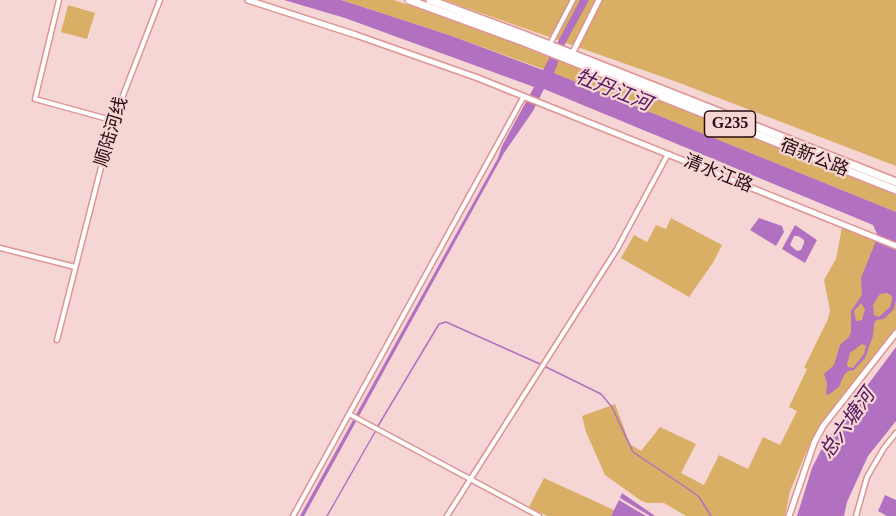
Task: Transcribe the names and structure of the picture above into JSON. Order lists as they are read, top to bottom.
{
  "streets": {
    "highway": ["G235", "宿新公路"],
    "street": ["顺陆河线", "清水江路"]
  },
  "water": ["牡丹江河", "总六塘河"]
}
